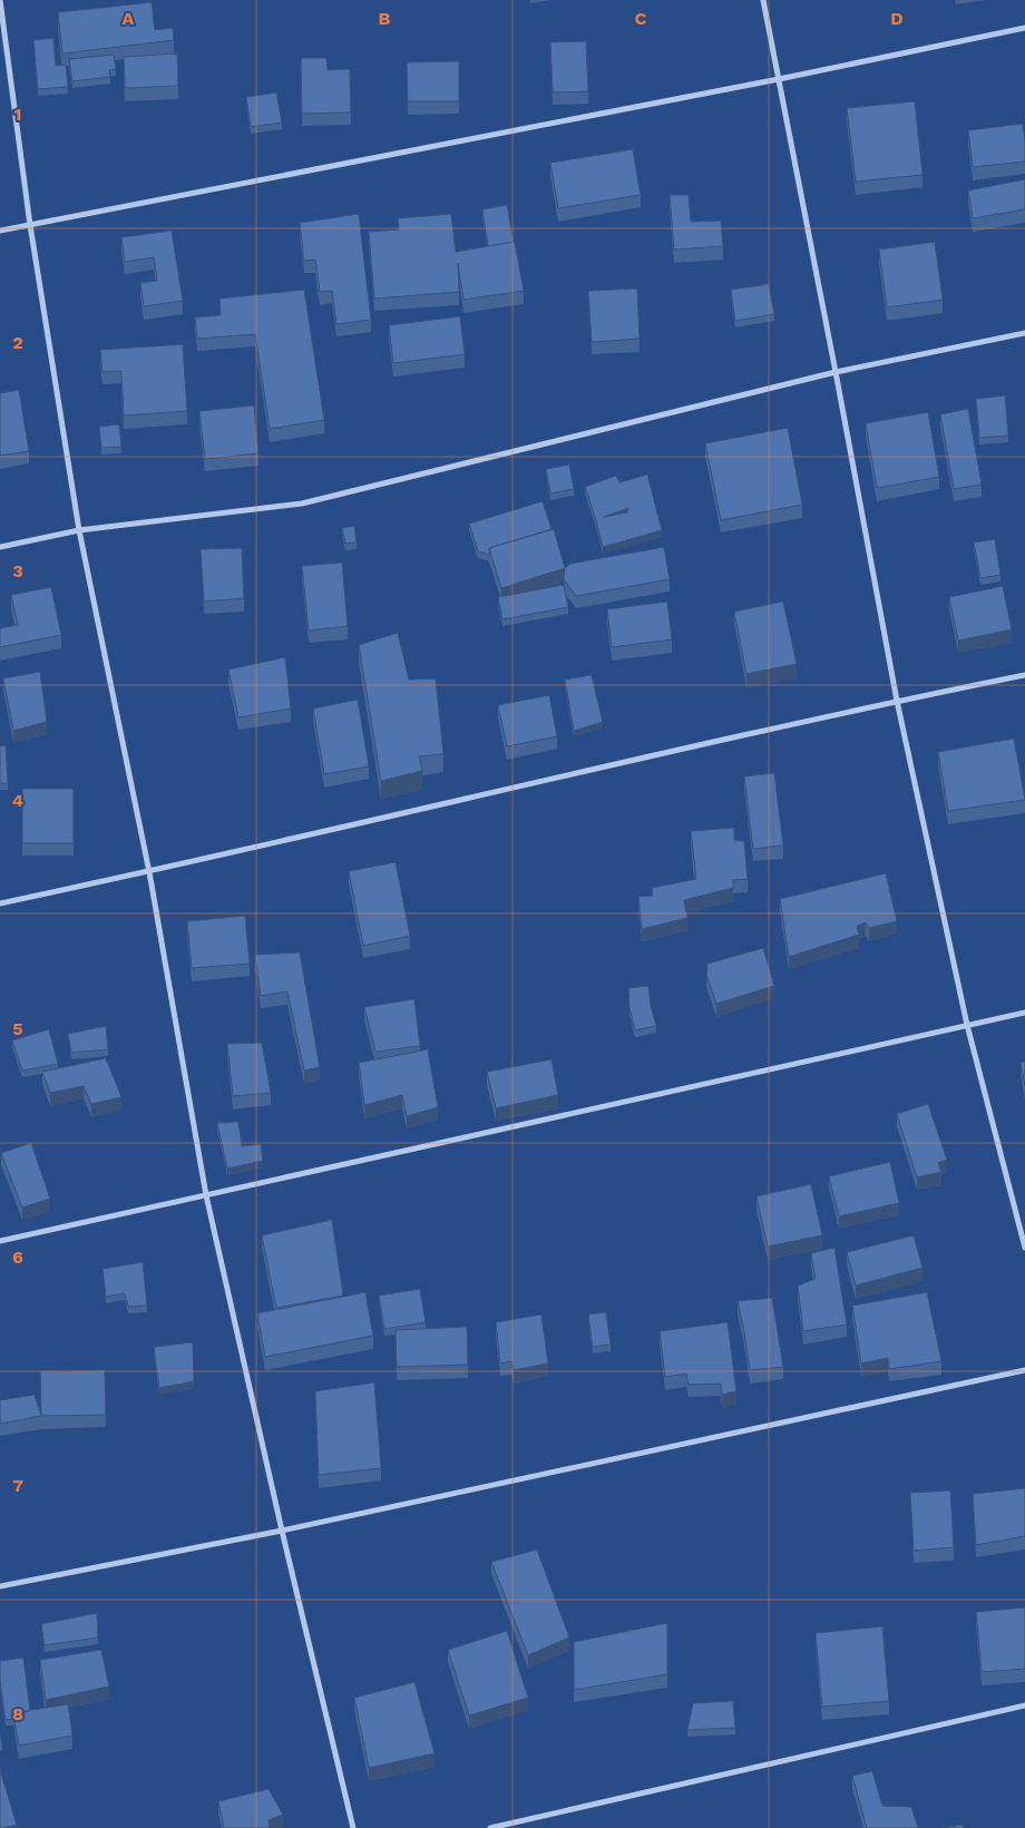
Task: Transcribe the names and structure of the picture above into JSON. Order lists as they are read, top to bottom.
{
  "grid": {
    "columns": [
      "A",
      "B",
      "C",
      "D"
    ],
    "rows": [
      "1",
      "2",
      "3",
      "4",
      "5",
      "6",
      "7",
      "8"
    ]
  }
}
